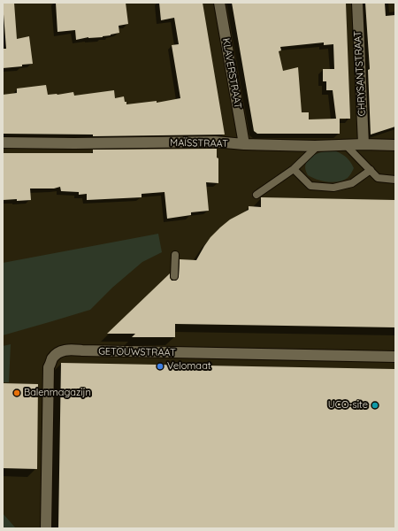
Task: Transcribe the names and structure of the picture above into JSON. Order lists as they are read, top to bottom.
{
  "streets": {
    "street": [
      "KLAVERSTRAAT",
      "CHRYSANTSTRAAT",
      "MAÏSSTRAAT",
      "GETOUWSTRAAT"
    ]
  },
  "crossings": [
    ["KLAVERSTRAAT", "MAÏSSTRAAT"],
    ["CHRYSANTSTRAAT", "MAÏSSTRAAT"]
  ],
  "places": ["Velomaat", "Balenmagazijn", "UCO-site"]
}
